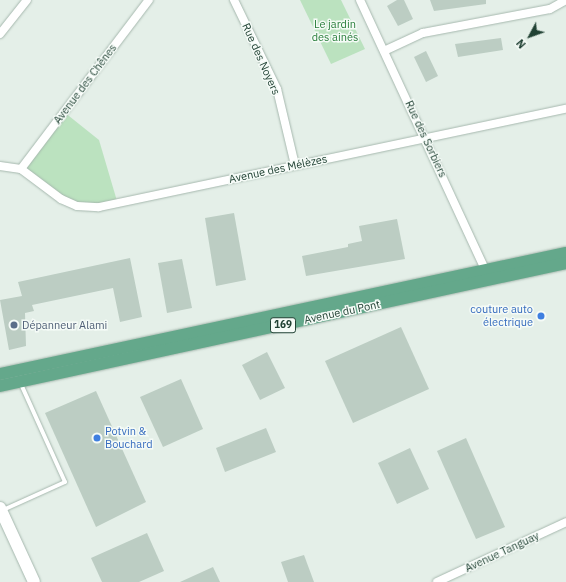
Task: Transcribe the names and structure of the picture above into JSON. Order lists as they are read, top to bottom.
{
  "streets": {
    "main road": ["Avenue du Pont", "169"],
    "street": [
      "Rue des Noyers",
      "Avenue des Chênes",
      "Rue des Sorbiers",
      "Avenue des Mélèzes",
      "Avenue Tanguay"
    ]
  },
  "crossings": [
    ["Rue des Noyers", "Avenue des Mélèzes"],
    ["Avenue des Chênes", "Avenue des Mélèzes"],
    ["Rue des Sorbiers", "Avenue des Mélèzes"],
    ["Rue des Sorbiers", "Avenue du Pont"]
  ],
  "parks": ["Le jardin des ainés"],
  "places": ["couture auto électrique", "Dépanneur Alami", "Potvin & Bouchard"],
  "north": "bottom left"
}
